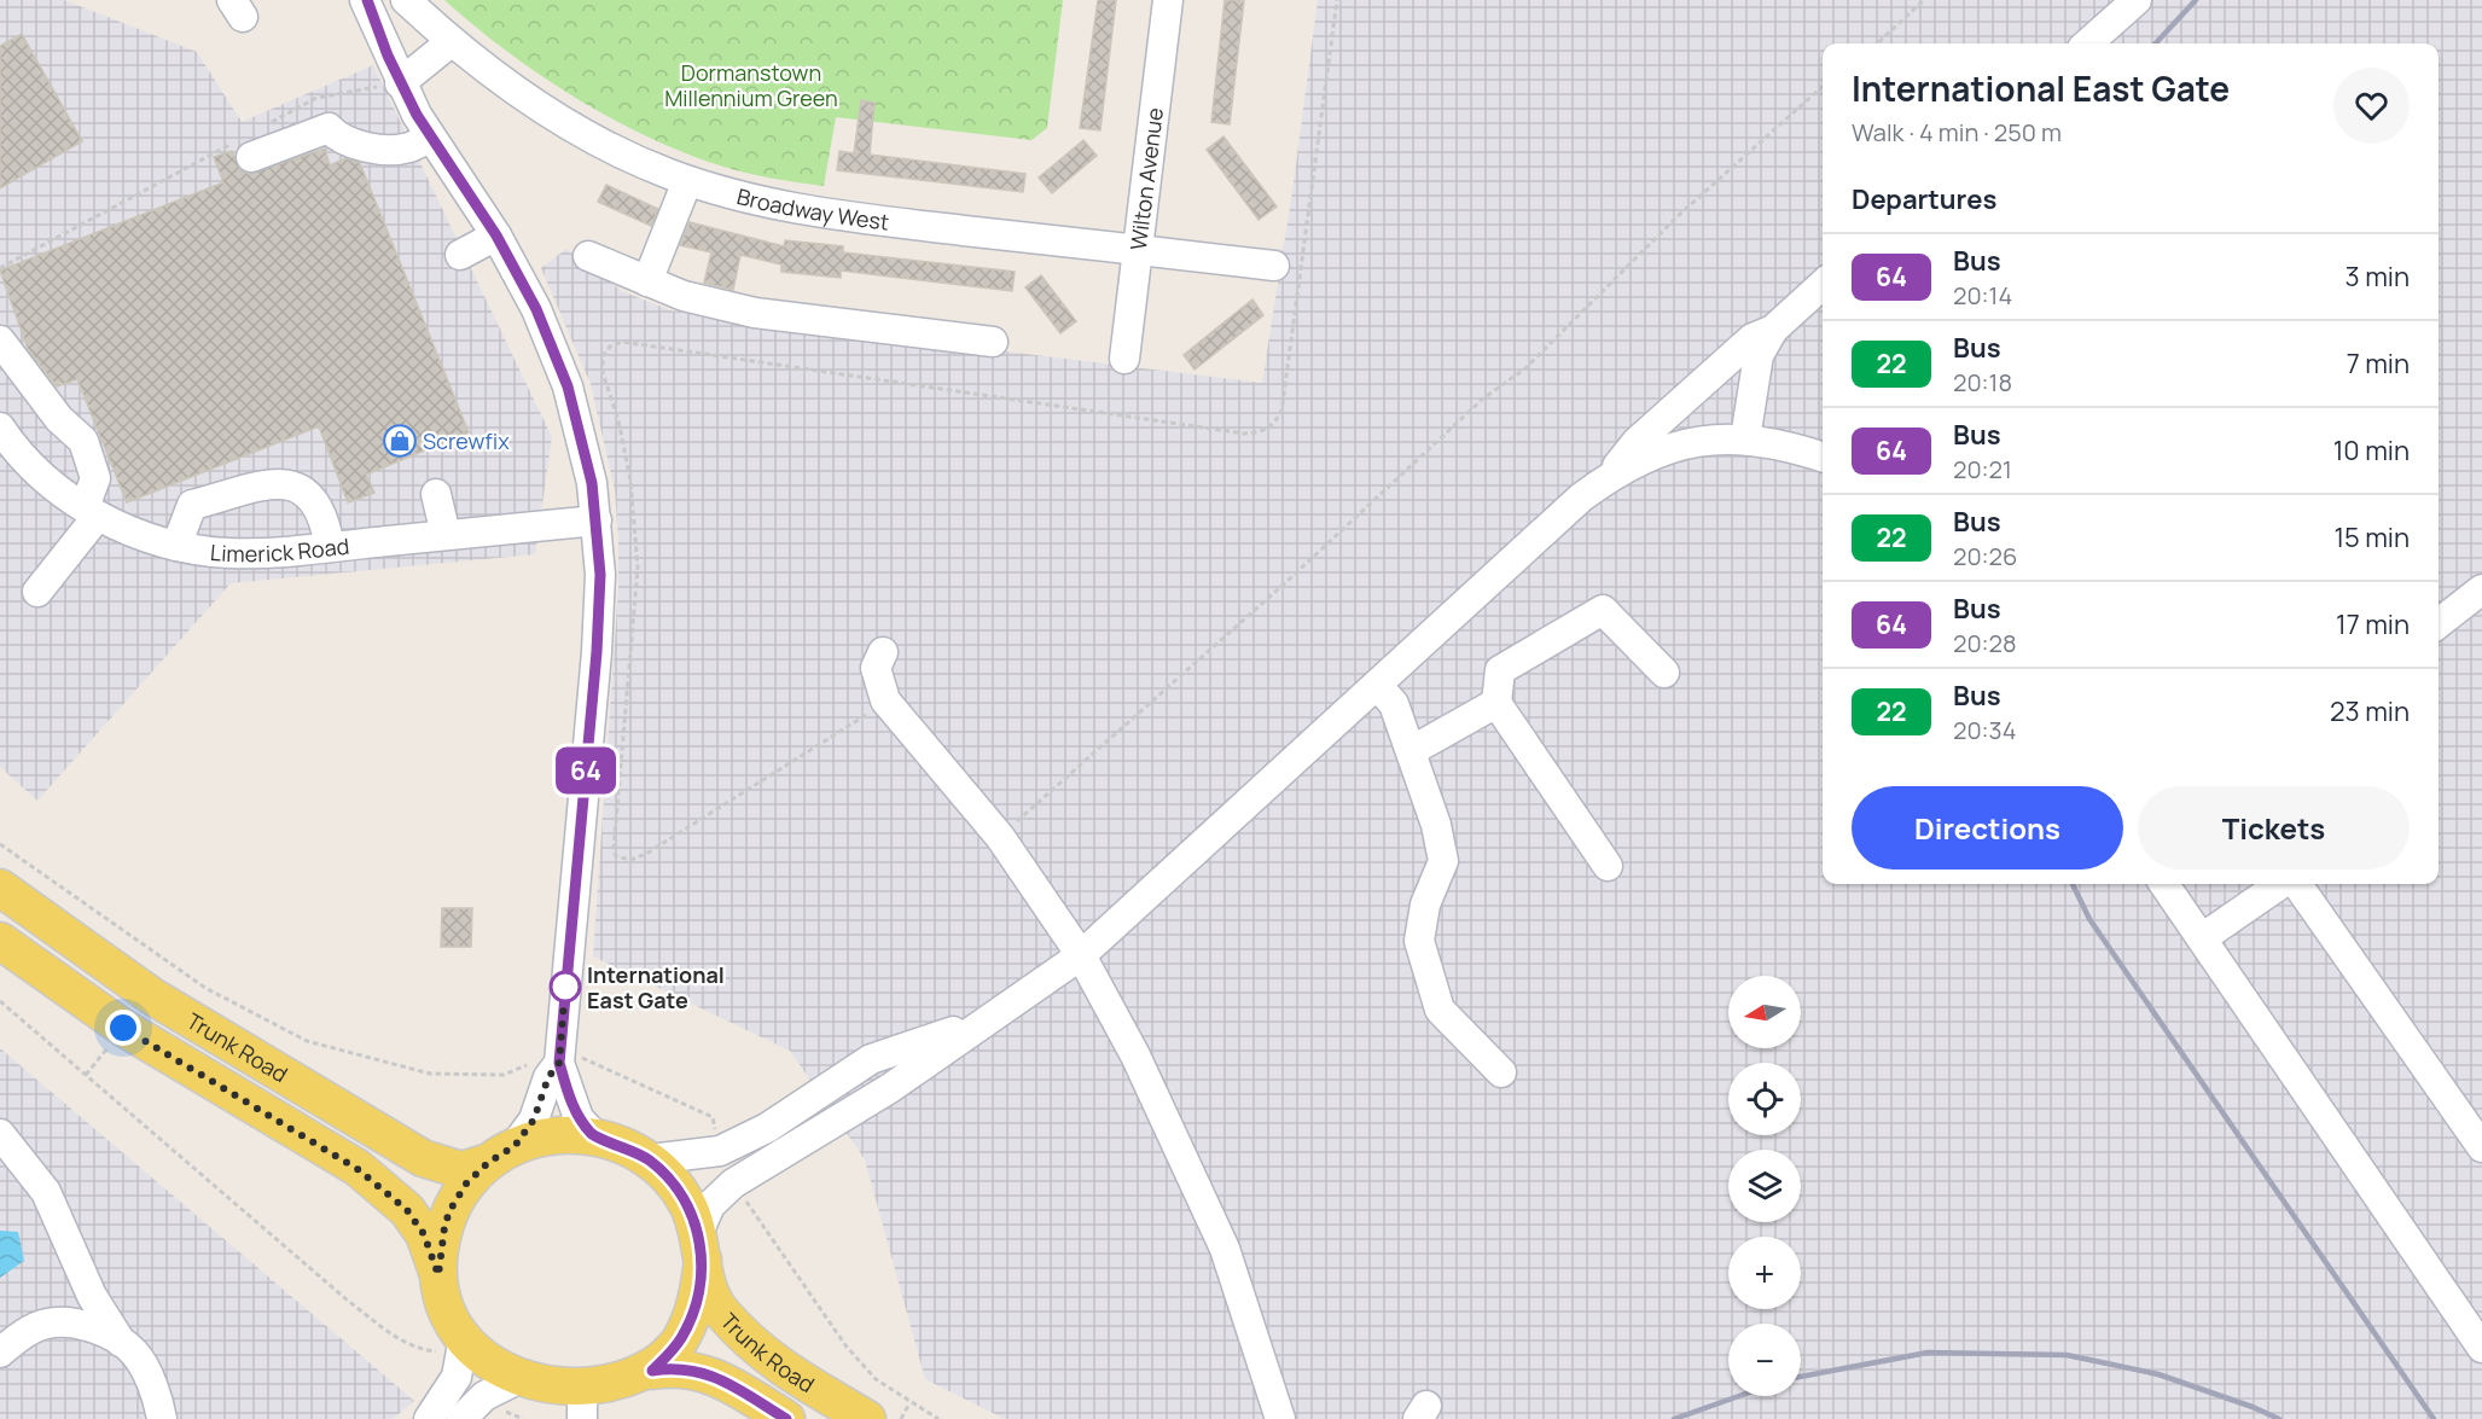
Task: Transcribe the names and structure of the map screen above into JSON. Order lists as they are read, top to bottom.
{
  "streets": {
    "main road": ["Trunk Road"],
    "street": ["Wilton Avenue", "Broadway West", "Limerick Road"]
  },
  "crossings": [
    ["Wilton Avenue", "Broadway West"]
  ],
  "parks": ["Dormanstown Millennium Green"],
  "places": {
    "shop": ["Screwfix"],
    "other": ["International East Gate"]
  },
  "lines": ["bus line 64"],
  "north": "left",
  "page": {
    "on_map": "64",
    "heading": [
      ["International East Gate", "Walk · 4 min · 250 m"],
      "Departures"
    ],
    "list": [
      {
        "mark": "64",
        "name": "Bus",
        "note": "20:14",
        "value": "3 min"
      },
      {
        "mark": "22",
        "name": "Bus",
        "note": "20:18",
        "value": "7 min"
      },
      {
        "mark": "64",
        "name": "Bus",
        "note": "20:21",
        "value": "10 min"
      },
      {
        "mark": "22",
        "name": "Bus",
        "note": "20:26",
        "value": "15 min"
      },
      {
        "mark": "64",
        "name": "Bus",
        "note": "20:28",
        "value": "17 min"
      },
      {
        "mark": "22",
        "name": "Bus",
        "note": "20:34",
        "value": "23 min"
      }
    ],
    "buttons": ["Directions", "Tickets"],
    "map_buttons": ["+", "−"]
  }
}
